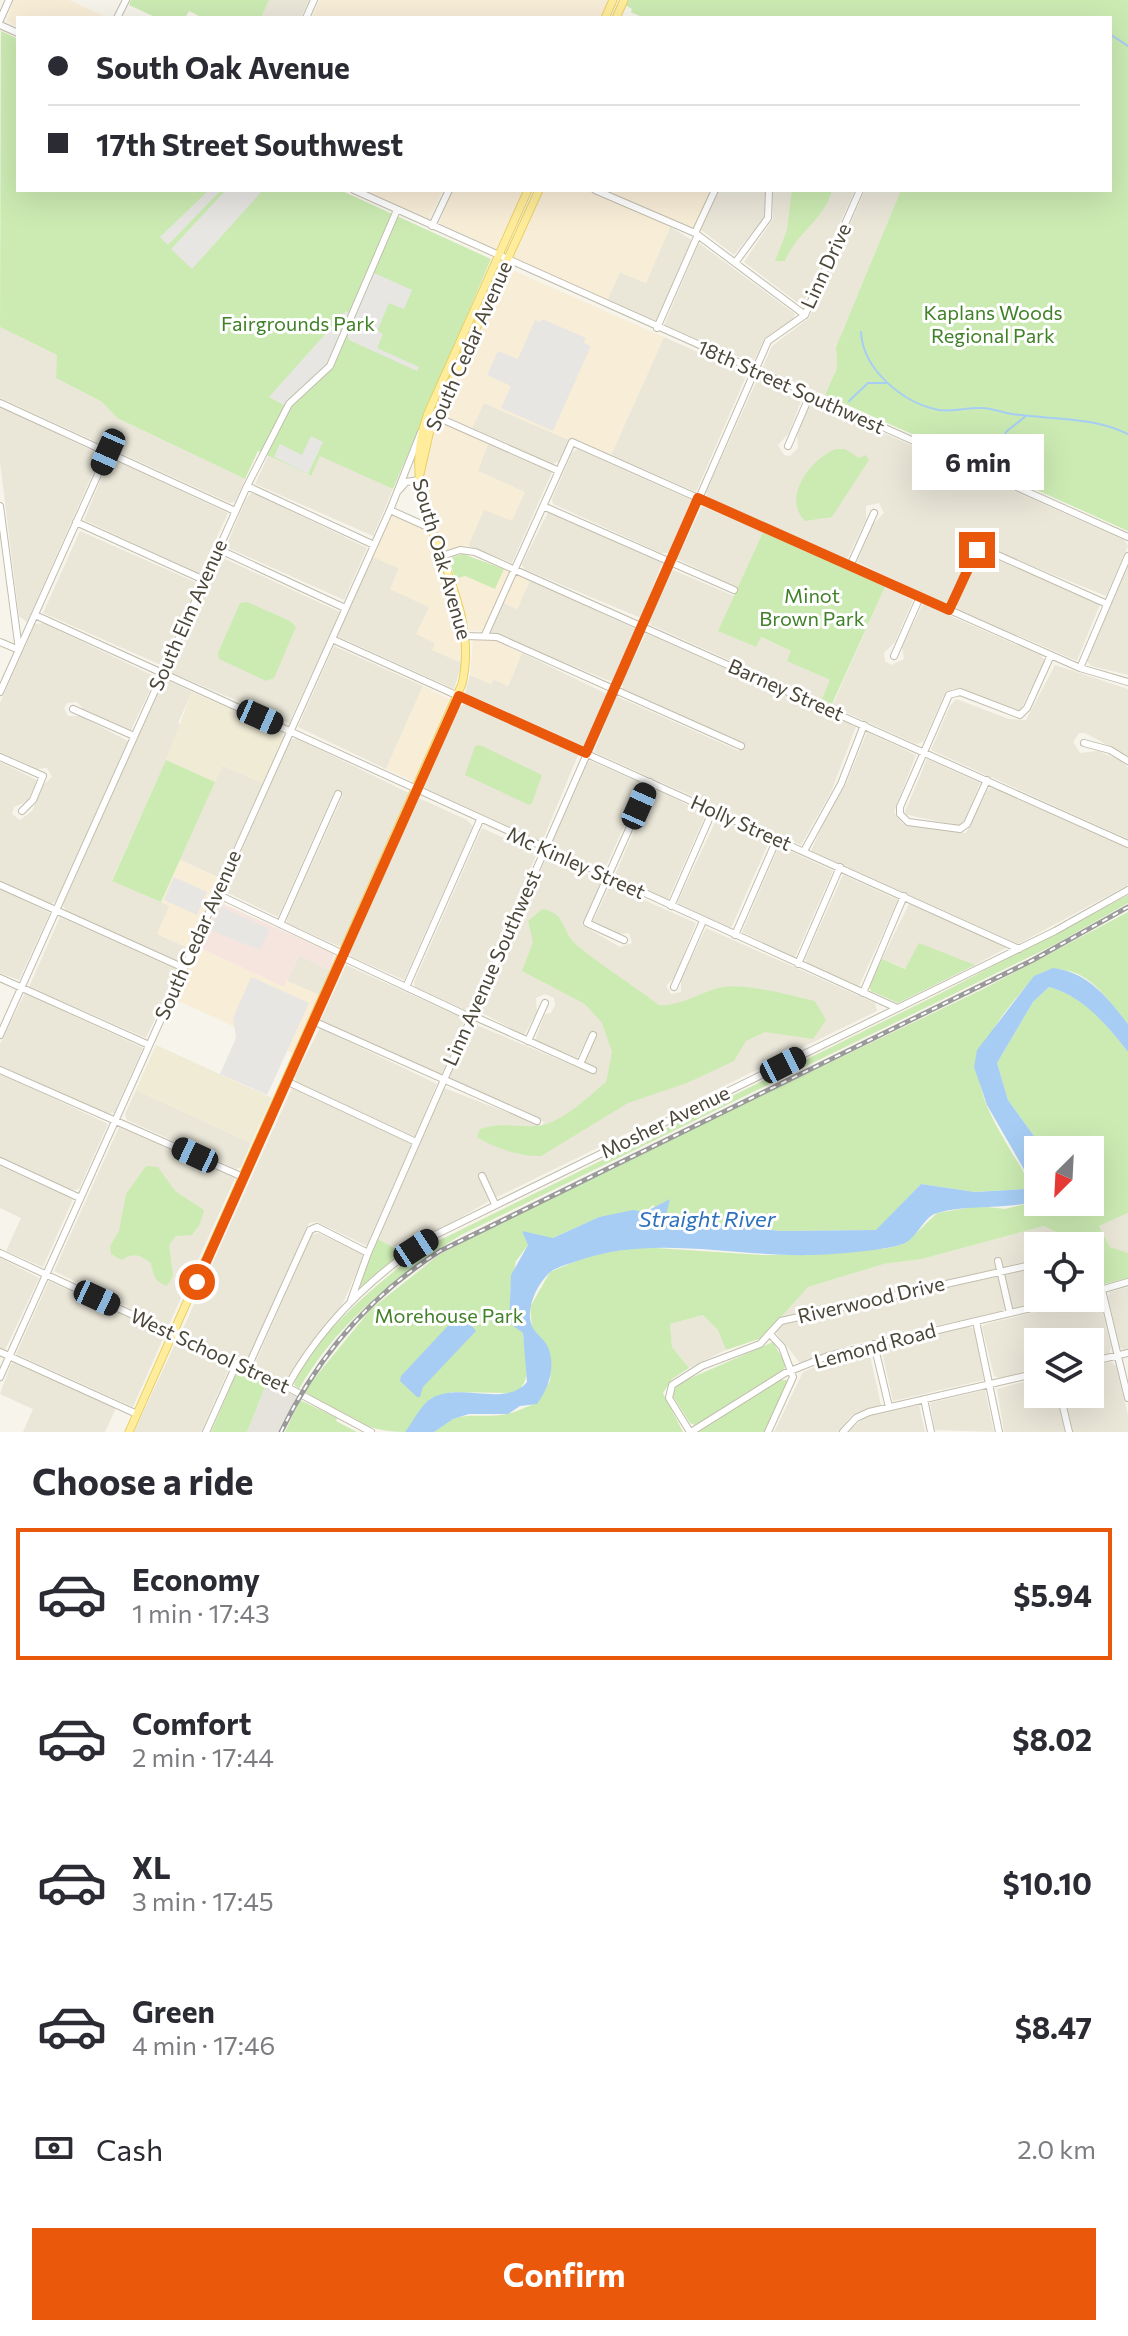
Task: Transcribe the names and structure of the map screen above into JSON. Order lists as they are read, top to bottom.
{
  "streets": {
    "main road": ["South Cedar Avenue", "South Oak Avenue"],
    "street": [
      "Linn Drive",
      "18th Street Southwest",
      "South Elm Avenue",
      "Barney Street",
      "Holly Street",
      "Mc Kinley Street",
      "Linn Avenue Southwest",
      "Mosher Avenue",
      "Riverwood Drive",
      "Lemond Road",
      "West School Street"
    ]
  },
  "crossings": [
    ["Linn Drive", "18th Street Southwest"],
    ["Linn Drive", "Linn Avenue Southwest"],
    ["South Cedar Avenue", "18th Street Southwest"],
    ["South Cedar Avenue", "South Oak Avenue"],
    ["South Cedar Avenue", "Holly Street"],
    ["South Cedar Avenue", "Mc Kinley Street"],
    ["South Cedar Avenue", "West School Street"],
    ["18th Street Southwest", "South Elm Avenue"],
    ["18th Street Southwest", "Linn Avenue Southwest"],
    ["South Oak Avenue", "Barney Street"],
    ["South Oak Avenue", "Holly Street"],
    ["South Oak Avenue", "Mc Kinley Street"],
    ["South Oak Avenue", "West School Street"],
    ["South Elm Avenue", "Mc Kinley Street"],
    ["Barney Street", "Linn Avenue Southwest"],
    ["Holly Street", "Linn Avenue Southwest"],
    ["Holly Street", "Mosher Avenue"],
    ["Mc Kinley Street", "Linn Avenue Southwest"],
    ["Mc Kinley Street", "Mosher Avenue"],
    ["Linn Avenue Southwest", "Mosher Avenue"],
    ["Mosher Avenue", "West School Street"],
    ["Riverwood Drive", "Lemond Road"]
  ],
  "water": ["Straight River"],
  "parks": [
    "Kaplans Woods Regional Park",
    "Fairgrounds Park",
    "Minot Brown Park",
    "Morehouse Park"
  ],
  "north": "bottom left",
  "page": {
    "banner": ["South Oak Avenue", "17th Street Southwest"],
    "bubble": "6 min",
    "heading": "Choose a ride",
    "list": [
      {
        "name": "Economy",
        "note": "1 min · 17:43",
        "value": "$5.94"
      },
      {
        "name": "Comfort",
        "note": "2 min · 17:44",
        "value": "$8.02"
      },
      {
        "name": "XL",
        "note": "3 min · 17:45",
        "value": "$10.10"
      },
      {
        "name": "Green",
        "note": "4 min · 17:46",
        "value": "$8.47"
      }
    ],
    "pay": ["Cash", "2.0 km"],
    "buttons": "Confirm"
  }
}
